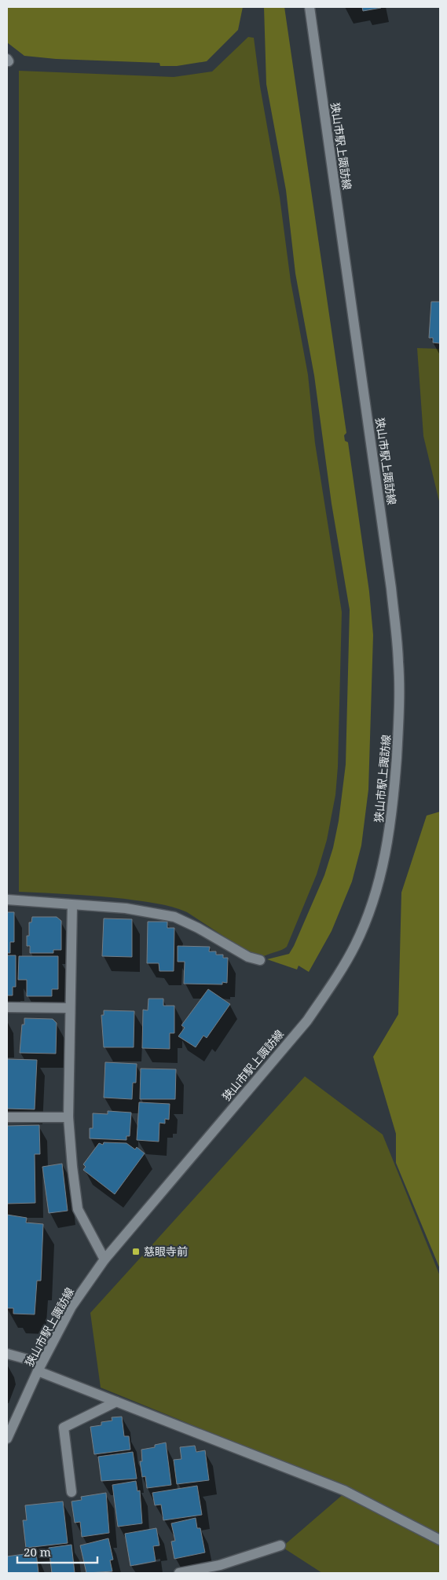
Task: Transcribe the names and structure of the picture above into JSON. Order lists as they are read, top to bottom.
{
  "streets": {
    "street": ["狭山市駅上諏訪線"]
  },
  "places": {
    "transit": ["慈眼寺前"]
  },
  "scale_bar": "20 m"
}
